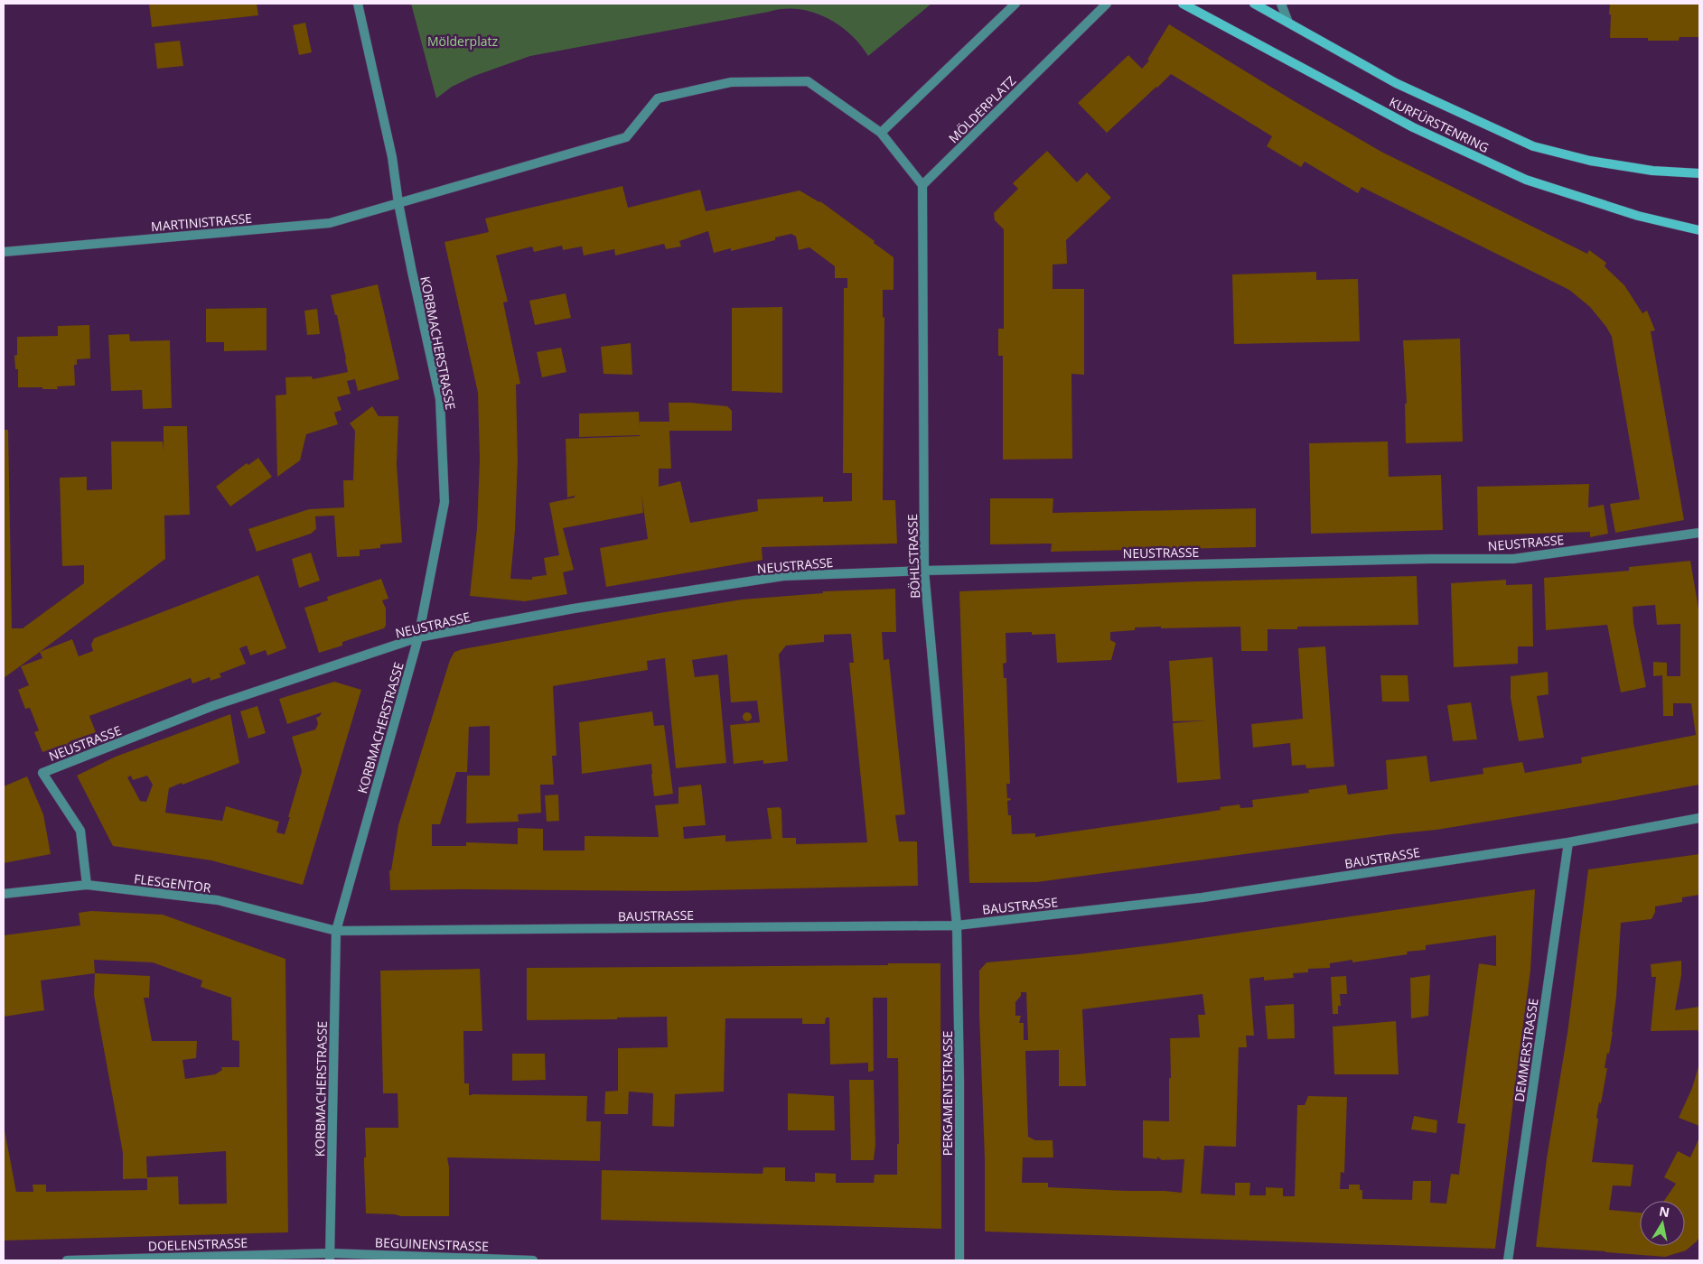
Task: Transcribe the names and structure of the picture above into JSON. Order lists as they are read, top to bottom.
{
  "streets": {
    "main road": ["KURFÜRSTENRING"],
    "street": [
      "MÖLDERPLATZ",
      "MARTINISTRASSE",
      "KORBMACHERSTRASSE",
      "NEUSTRASSE",
      "BÖHLSTRASSE",
      "BAUSTRASSE",
      "FLESGENTOR",
      "DEMMERSTRASSE",
      "PERGAMENTSTRASSE",
      "DOELENSTRASSE",
      "BEGUINENSTRASSE"
    ]
  },
  "crossings": [
    ["MÖLDERPLATZ", "BÖHLSTRASSE"],
    ["MARTINISTRASSE", "KORBMACHERSTRASSE"],
    ["KORBMACHERSTRASSE", "NEUSTRASSE"],
    ["KORBMACHERSTRASSE", "BAUSTRASSE"],
    ["KORBMACHERSTRASSE", "FLESGENTOR"],
    ["KORBMACHERSTRASSE", "DOELENSTRASSE"],
    ["KORBMACHERSTRASSE", "BEGUINENSTRASSE"],
    ["NEUSTRASSE", "BÖHLSTRASSE"],
    ["NEUSTRASSE", "FLESGENTOR"],
    ["BÖHLSTRASSE", "BAUSTRASSE"],
    ["BÖHLSTRASSE", "PERGAMENTSTRASSE"],
    ["BAUSTRASSE", "FLESGENTOR"],
    ["BAUSTRASSE", "DEMMERSTRASSE"],
    ["BAUSTRASSE", "PERGAMENTSTRASSE"],
    ["DOELENSTRASSE", "BEGUINENSTRASSE"]
  ],
  "parks": ["Mölderplatz"],
  "north": "top"
}
